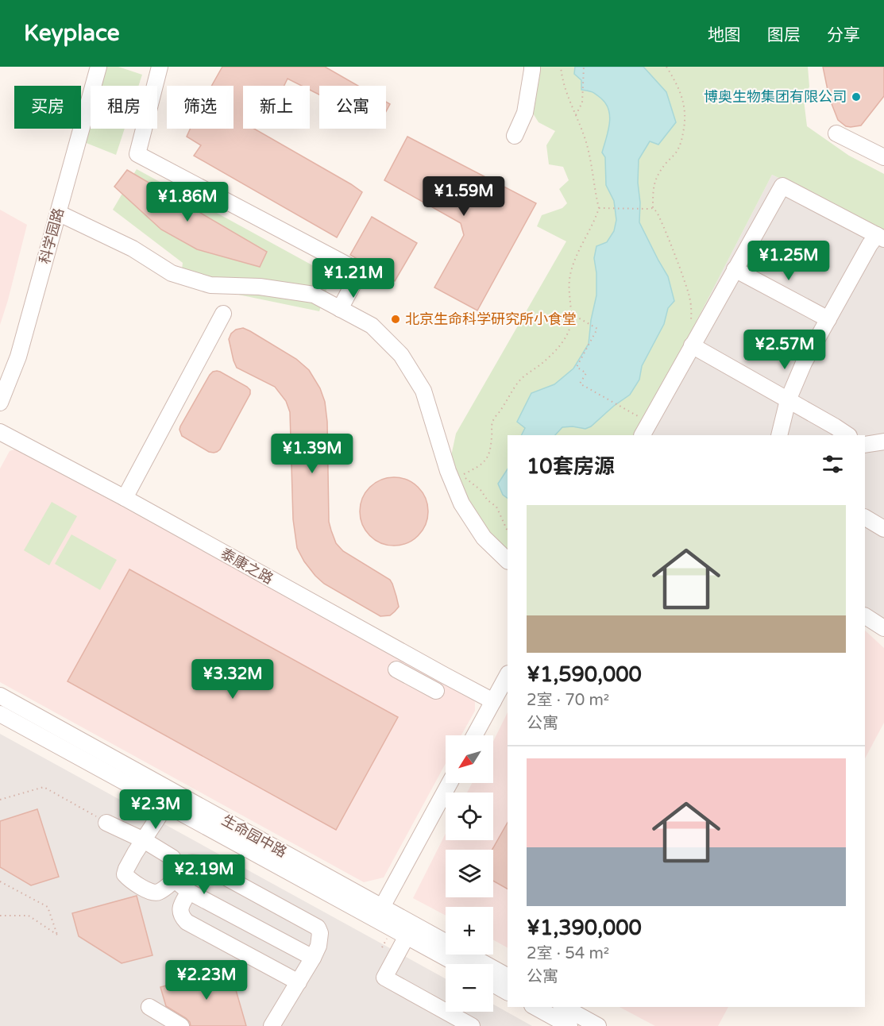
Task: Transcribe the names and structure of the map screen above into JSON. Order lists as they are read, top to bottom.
{
  "streets": {
    "street": ["科学园路", "泰康之路", "生命园中路"]
  },
  "places": ["博奥生物集团有限公司", "北京生命科学研究所小食堂"],
  "north": "bottom left",
  "page": {
    "header": "Keyplace",
    "nav": ["地图", "图层", "分享"],
    "chip": [
      "买房",
      "租房",
      "筛选",
      "新上",
      "公寓"
    ],
    "price": [
      "¥1.59M",
      "¥1.86M",
      "¥1.25M",
      "¥1.21M",
      "¥2.57M",
      "¥1.39M",
      "¥3.32M",
      "¥2.3M",
      "¥2.19M",
      "¥2.23M"
    ],
    "heading": "10套房源",
    "list": [
      {
        "name": "¥1,590,000",
        "note": "2室 · 70 m² · 公寓"
      },
      {
        "name": "¥1,390,000",
        "note": "2室 · 54 m² · 公寓"
      }
    ],
    "map_buttons": ["+", "−"]
  }
}
